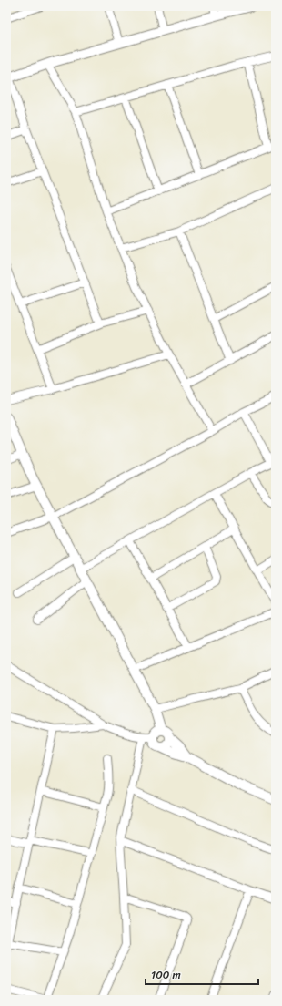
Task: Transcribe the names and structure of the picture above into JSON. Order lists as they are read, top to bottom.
{
  "scale_bar": "100 m"
}
